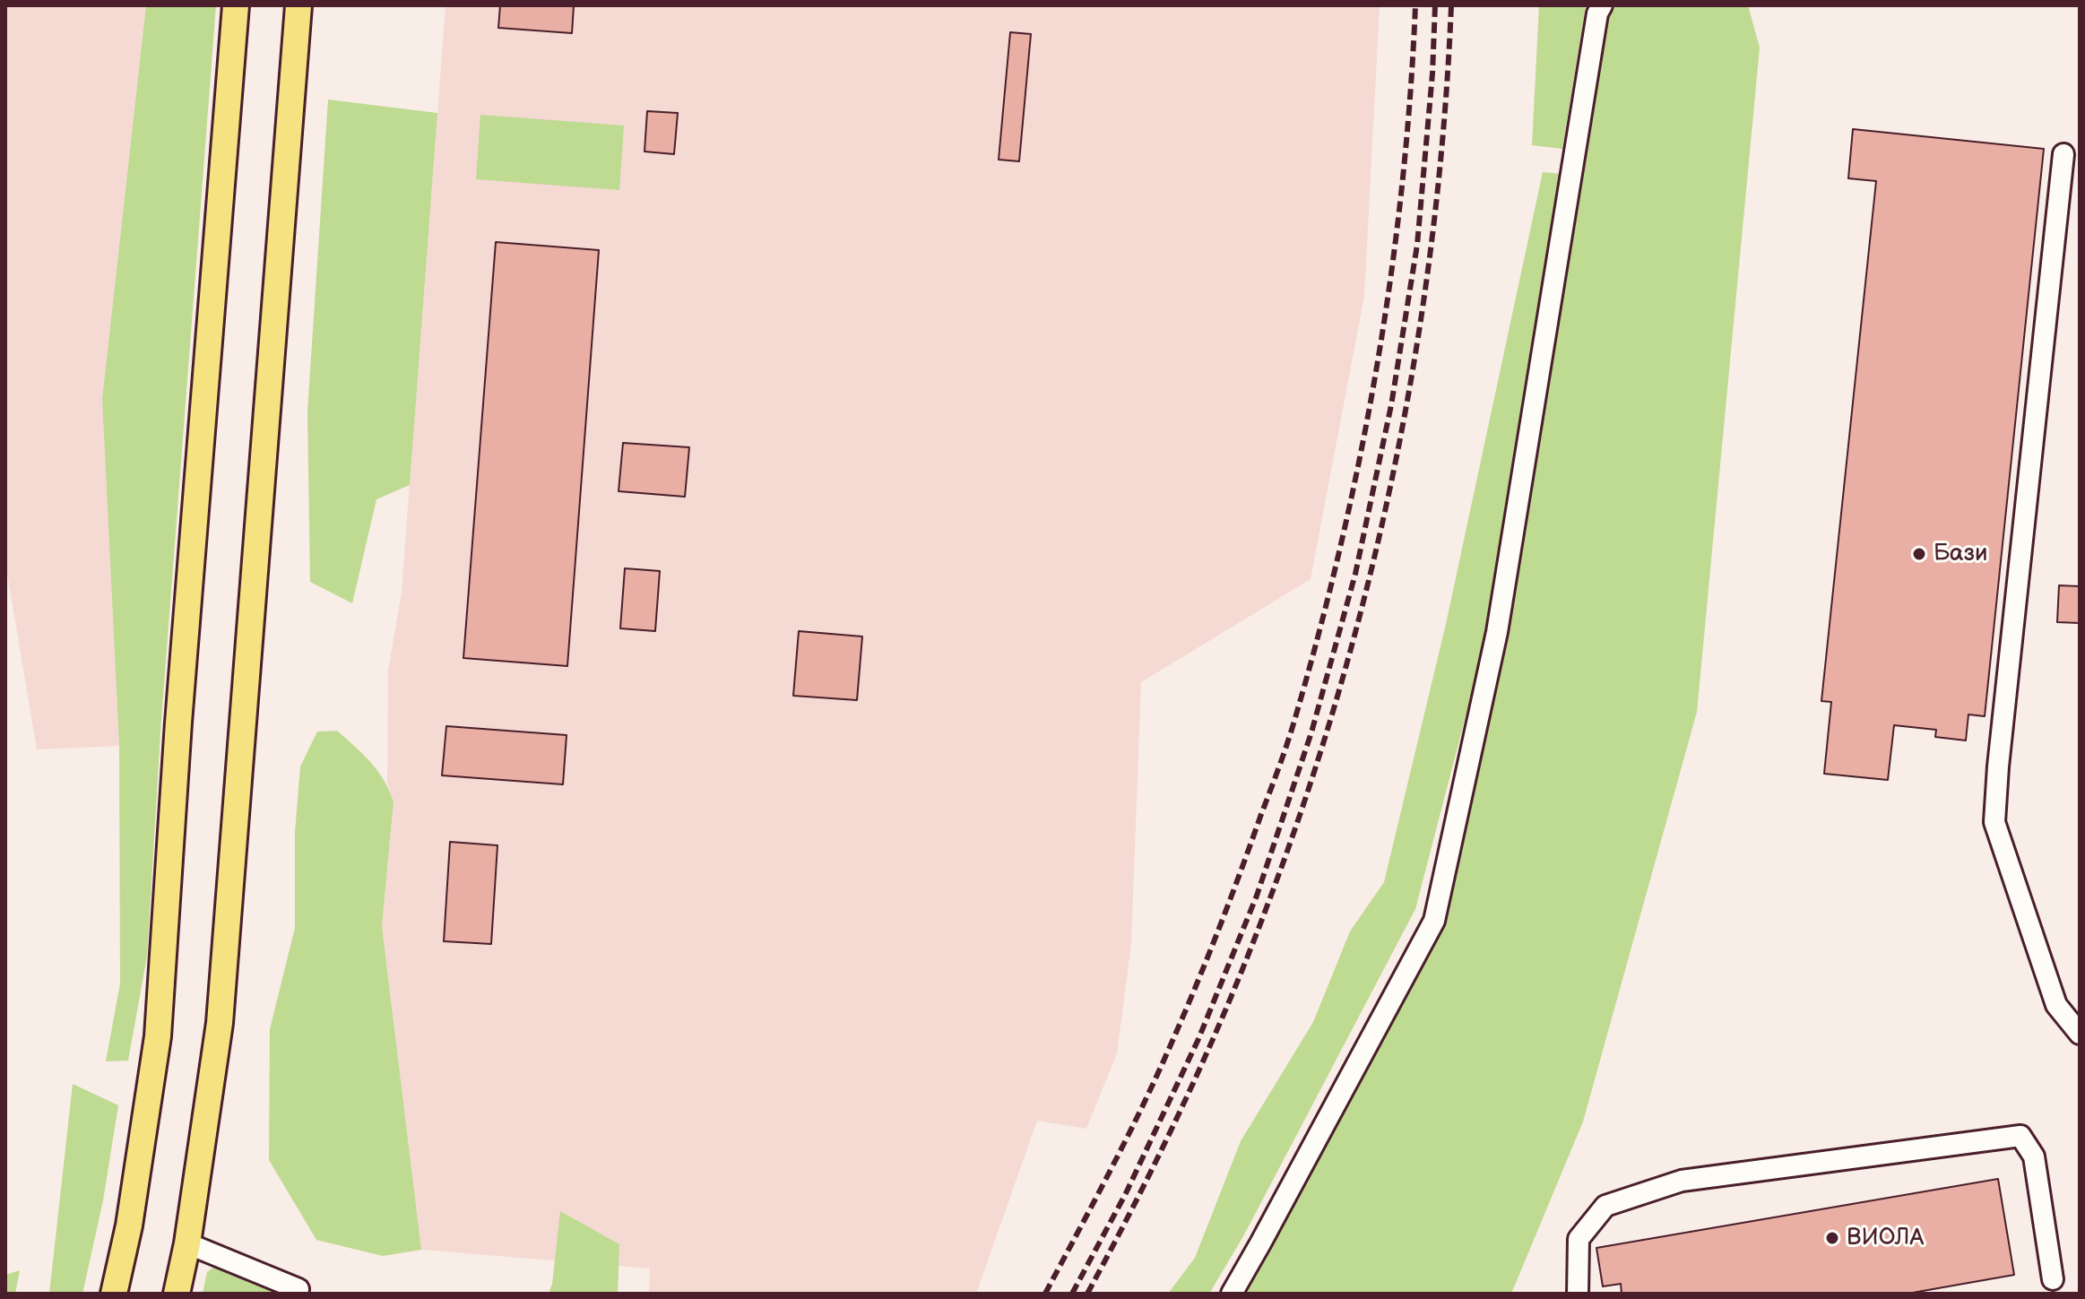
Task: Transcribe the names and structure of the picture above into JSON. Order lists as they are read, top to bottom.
{
  "places": ["Бази", "ВИОЛА"]
}
